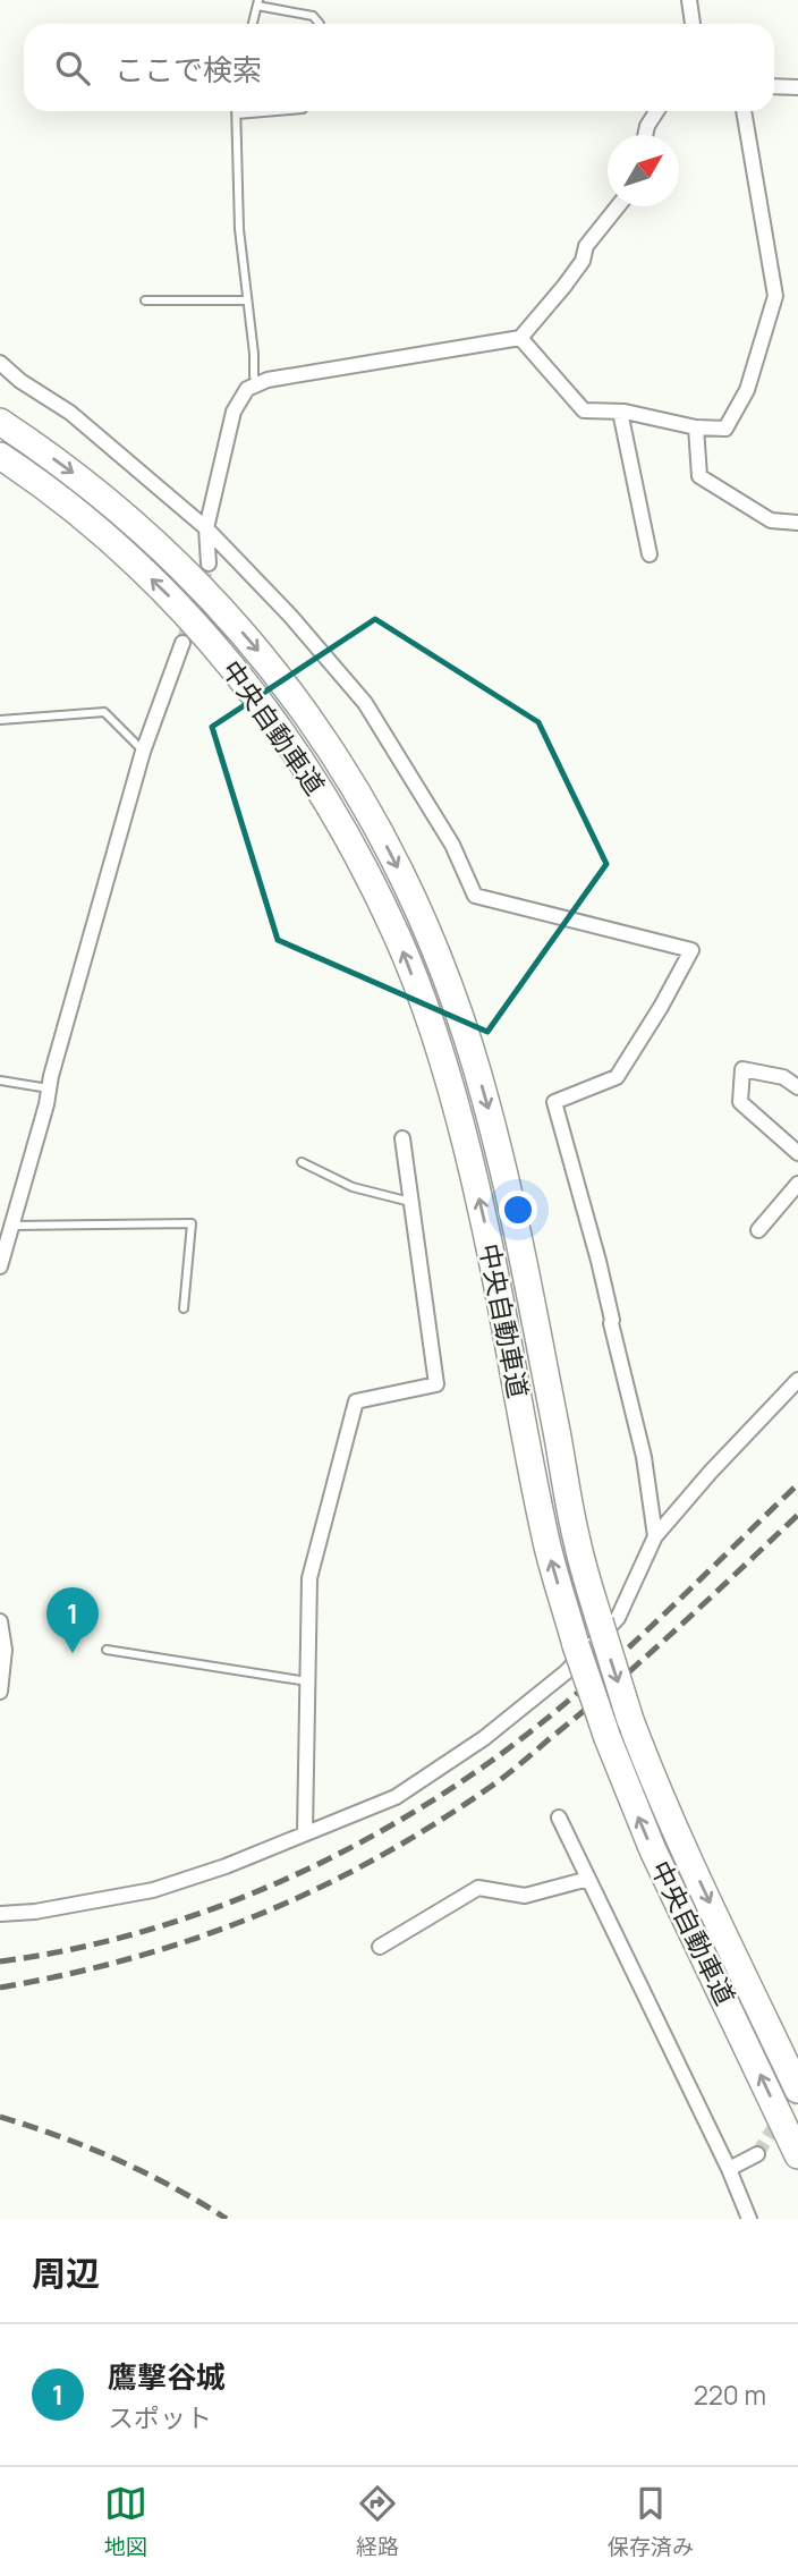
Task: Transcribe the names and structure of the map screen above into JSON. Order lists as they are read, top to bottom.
{
  "streets": {
    "highway": ["中央自動車道"]
  },
  "north": "top right",
  "page": {
    "search": "ここで検索",
    "pins": "1",
    "heading": "周辺",
    "list": [
      {
        "mark": "1",
        "name": "鷹撃谷城",
        "note": "スポット",
        "value": "220 m"
      }
    ],
    "nav": ["地図", "経路", "保存済み"]
  }
}
